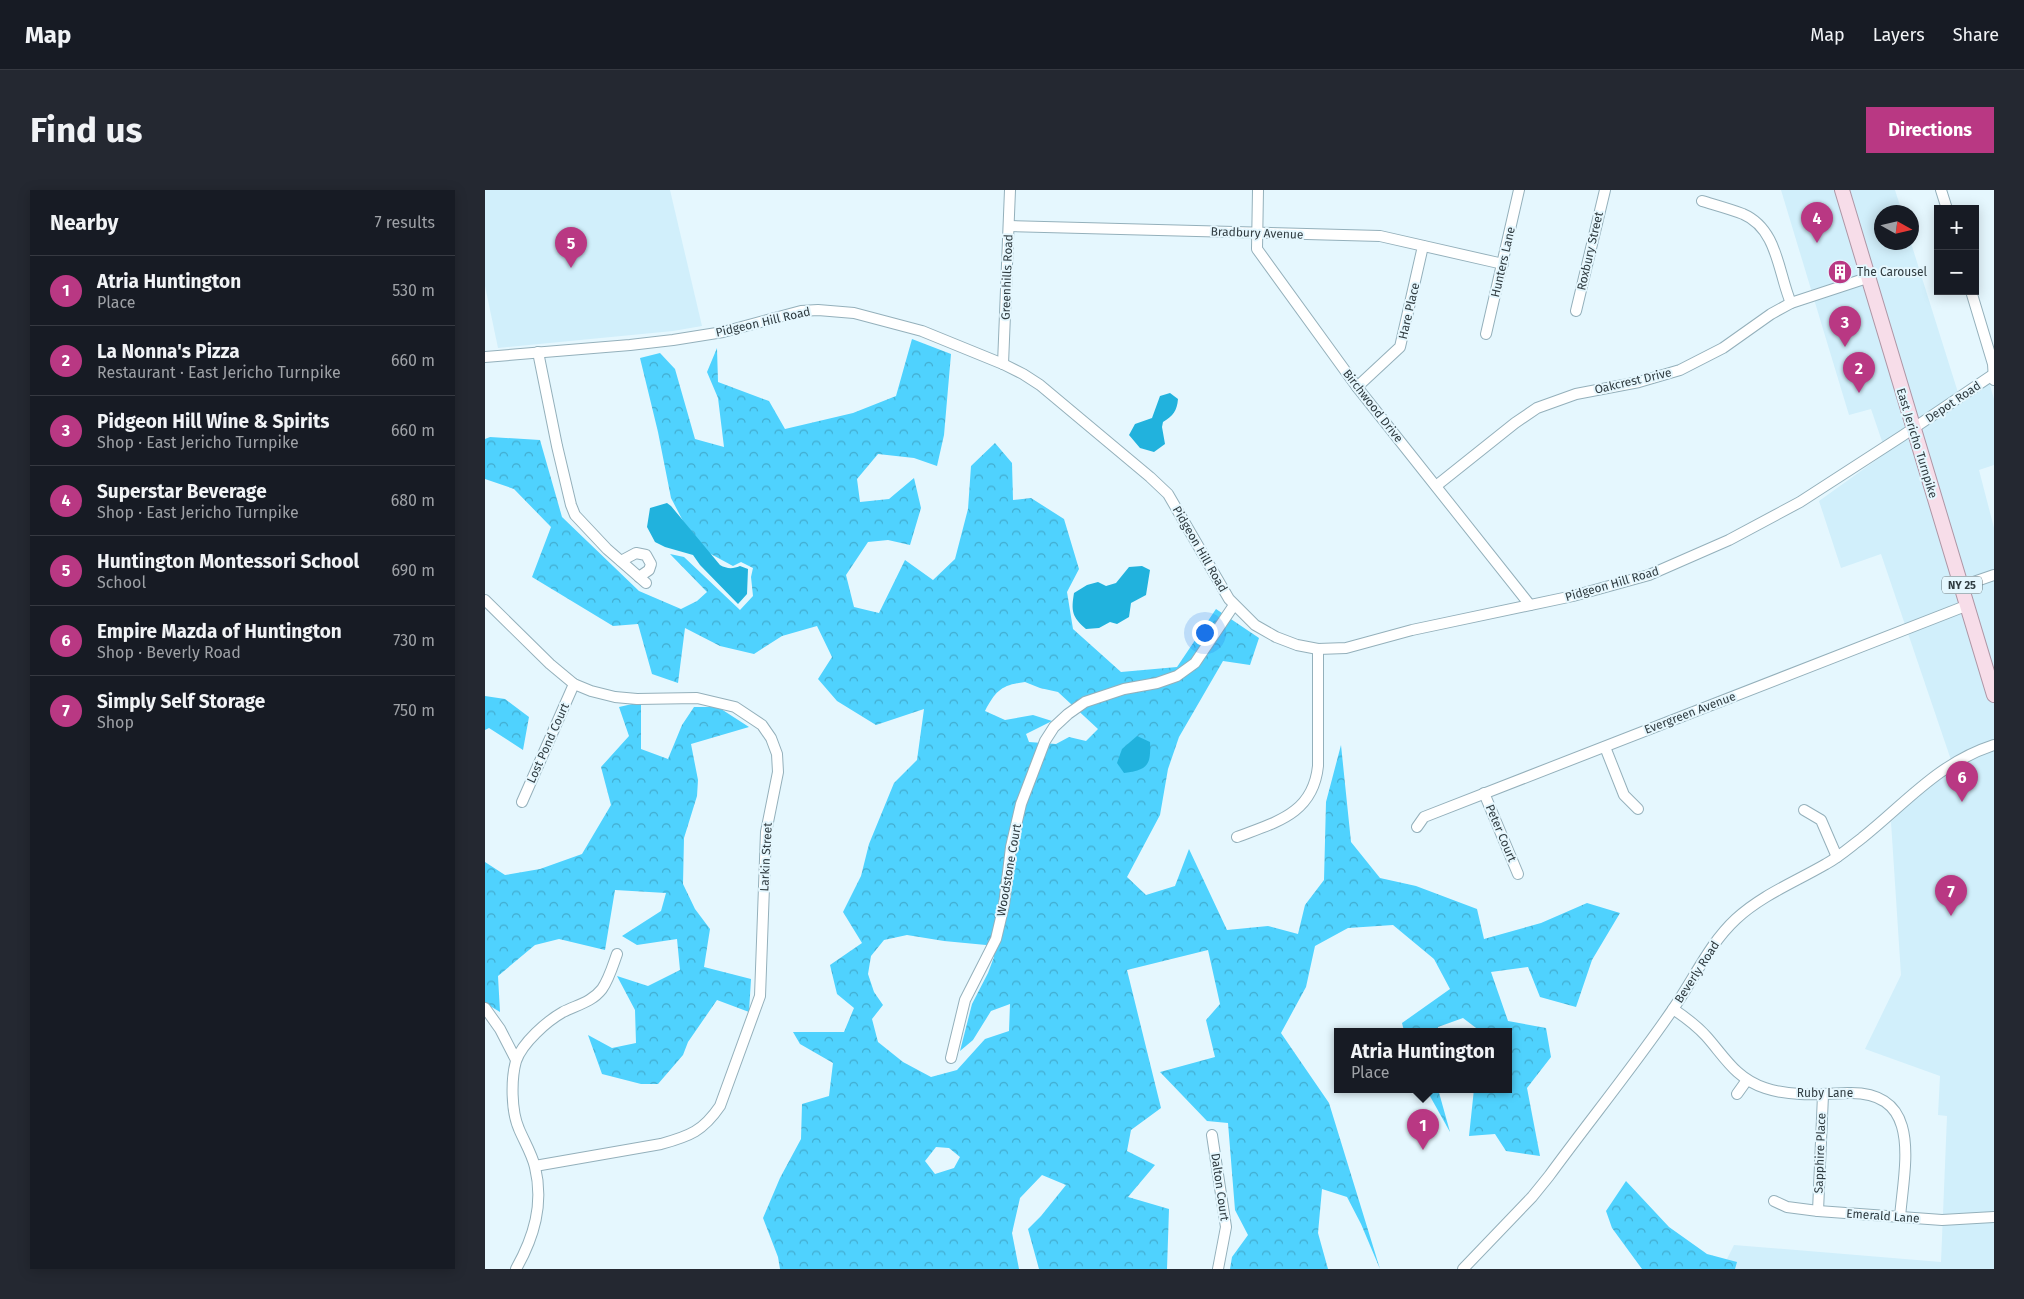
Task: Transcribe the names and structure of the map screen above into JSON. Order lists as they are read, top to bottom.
{
  "streets": {
    "main road": ["East Jericho Turnpike", "NY 25"],
    "street": [
      "Bradbury Avenue",
      "Roxbury Street",
      "Hunters Lane",
      "Greenhills Road",
      "Hare Place",
      "Pidgeon Hill Road",
      "Oakcrest Drive",
      "Depot Road",
      "Birchwood Drive",
      "Evergreen Avenue",
      "Lost Pond Court",
      "Peter Court",
      "Larkin Street",
      "Woodstone Court",
      "Beverly Road",
      "Ruby Lane",
      "Sapphire Place",
      "Dalton Court",
      "Emerald Lane"
    ]
  },
  "crossings": [
    ["Bradbury Avenue", "Hunters Lane"],
    ["Bradbury Avenue", "Greenhills Road"],
    ["Bradbury Avenue", "Hare Place"],
    ["Bradbury Avenue", "Birchwood Drive"],
    ["Greenhills Road", "Pidgeon Hill Road"],
    ["Hare Place", "Birchwood Drive"],
    ["Pidgeon Hill Road", "Depot Road"],
    ["Pidgeon Hill Road", "Birchwood Drive"],
    ["Pidgeon Hill Road", "East Jericho Turnpike"],
    ["Pidgeon Hill Road", "Woodstone Court"],
    ["Oakcrest Drive", "Birchwood Drive"],
    ["Oakcrest Drive", "East Jericho Turnpike"],
    ["Depot Road", "East Jericho Turnpike"],
    ["East Jericho Turnpike", "Evergreen Avenue"],
    ["Evergreen Avenue", "Peter Court"],
    ["Lost Pond Court", "Larkin Street"],
    ["Beverly Road", "Ruby Lane"],
    ["Ruby Lane", "Sapphire Place"],
    ["Ruby Lane", "Emerald Lane"],
    ["Sapphire Place", "Emerald Lane"]
  ],
  "places": {
    "building": ["The Carousel"]
  },
  "north": "right",
  "page": {
    "header": "Map",
    "nav": ["Map", "Layers", "Share"],
    "buttons": "Directions",
    "title": "Find us",
    "heading": ["Nearby", "7 results"],
    "pins": [
      "4",
      "5",
      "3",
      "2",
      "6",
      "7",
      "1"
    ],
    "map_buttons": ["+", "−"],
    "list": [
      {
        "mark": "1",
        "name": "Atria Huntington",
        "note": "Place",
        "value": "530 m"
      },
      {
        "mark": "2",
        "name": "La Nonna's Pizza",
        "note": "Restaurant · East Jericho Turnpike",
        "value": "660 m"
      },
      {
        "mark": "3",
        "name": "Pidgeon Hill Wine & Spirits",
        "note": "Shop · East Jericho Turnpike",
        "value": "660 m"
      },
      {
        "mark": "4",
        "name": "Superstar Beverage",
        "note": "Shop · East Jericho Turnpike",
        "value": "680 m"
      },
      {
        "mark": "5",
        "name": "Huntington Montessori School",
        "note": "School",
        "value": "690 m"
      },
      {
        "mark": "6",
        "name": "Empire Mazda of Huntington",
        "note": "Shop · Beverly Road",
        "value": "730 m"
      },
      {
        "mark": "7",
        "name": "Simply Self Storage",
        "note": "Shop",
        "value": "750 m"
      }
    ],
    "popup": ["Atria Huntington", "Place"]
  }
}
